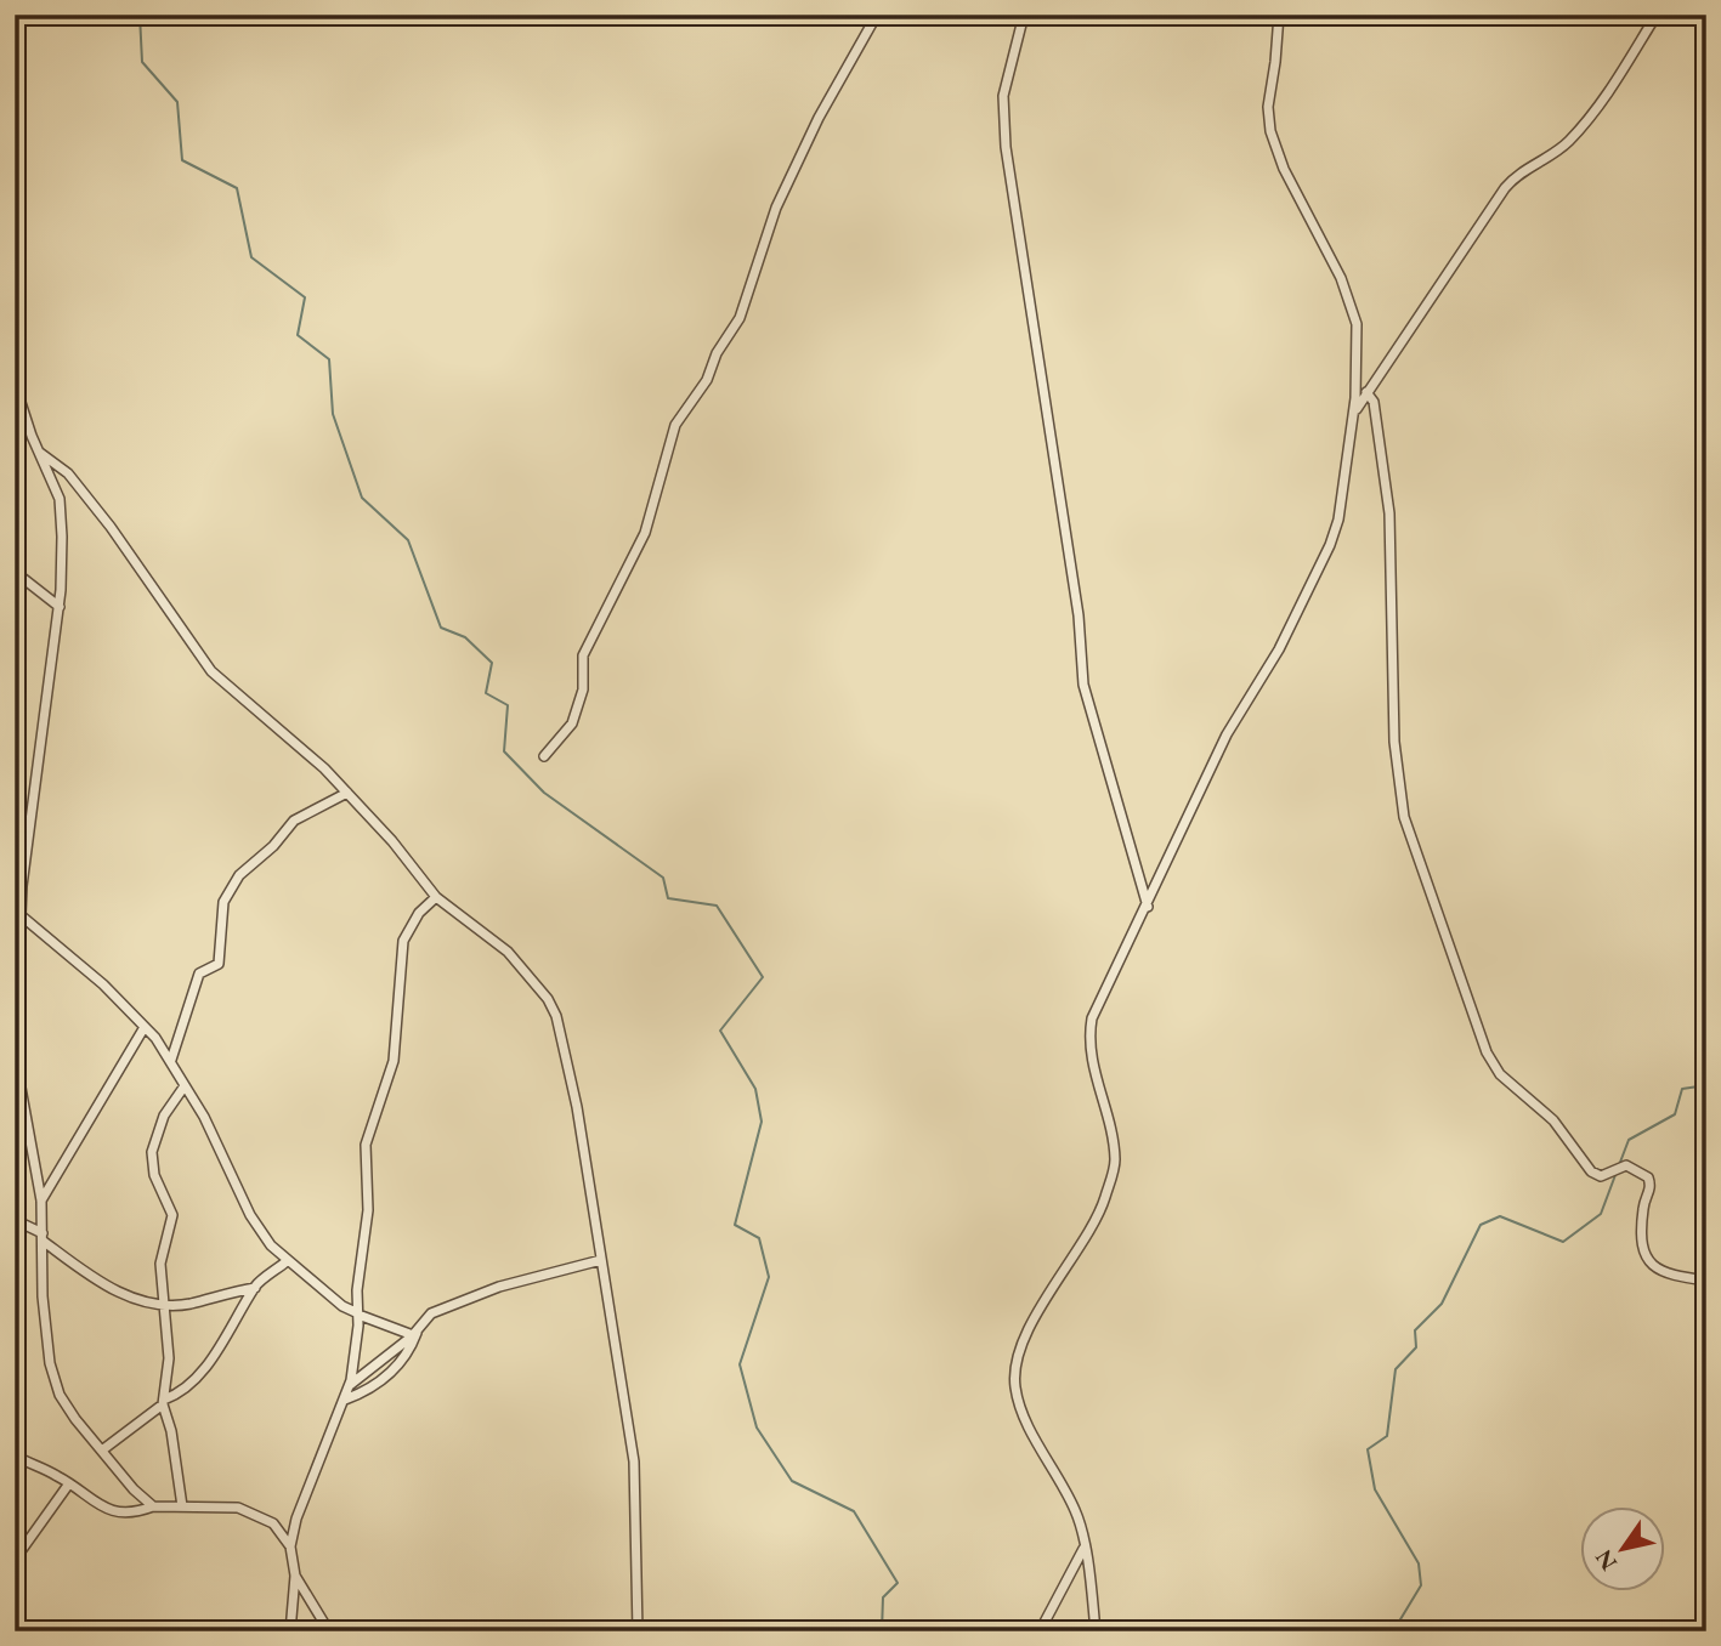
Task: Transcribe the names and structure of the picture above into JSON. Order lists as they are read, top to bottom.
{
  "north": "bottom left"
}
